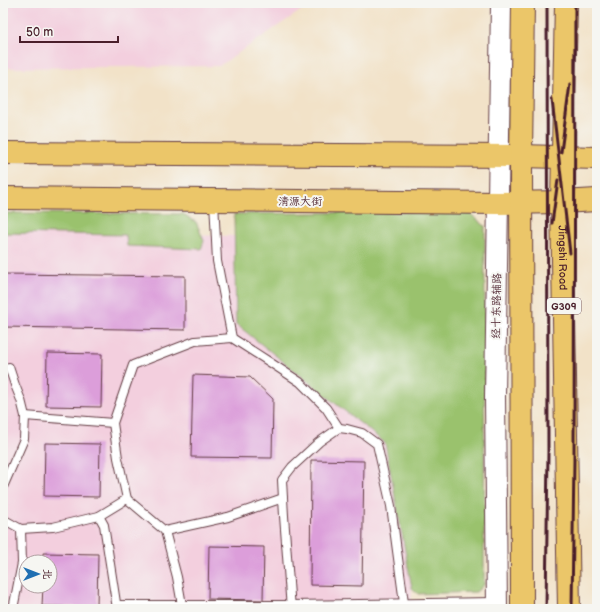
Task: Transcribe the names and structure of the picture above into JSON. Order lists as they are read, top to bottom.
{
  "streets": {
    "main road": ["清源大街", "Jingshi Road", "G309"],
    "street": ["经十东路辅路"]
  },
  "crossings": [
    ["清源大街", "Jingshi Road"],
    ["清源大街", "经十东路辅路"]
  ],
  "scale_bar": "50 m",
  "north": "right"
}
